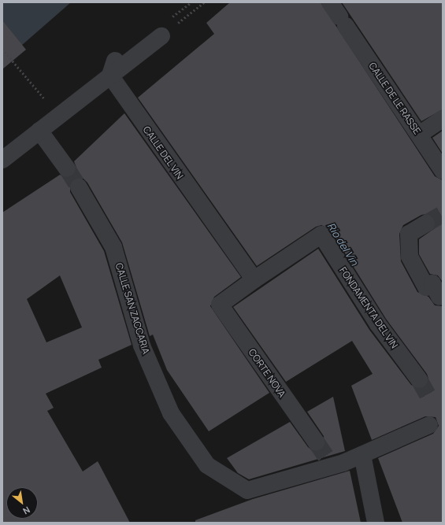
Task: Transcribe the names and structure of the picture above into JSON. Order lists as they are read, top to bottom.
{
  "streets": {
    "street": [
      "CALLE DE LE RASSE",
      "CALLE DEL VIN",
      "FONDAMENTA DEL VIN",
      "CALLE SAN ZACCARIA",
      "CORTE NOVA"
    ]
  },
  "crossings": [
    ["CALLE DEL VIN", "FONDAMENTA DEL VIN"],
    ["CALLE DEL VIN", "CORTE NOVA"],
    ["FONDAMENTA DEL VIN", "CORTE NOVA"]
  ],
  "water": ["Rio del Vin"],
  "north": "bottom right"
}
